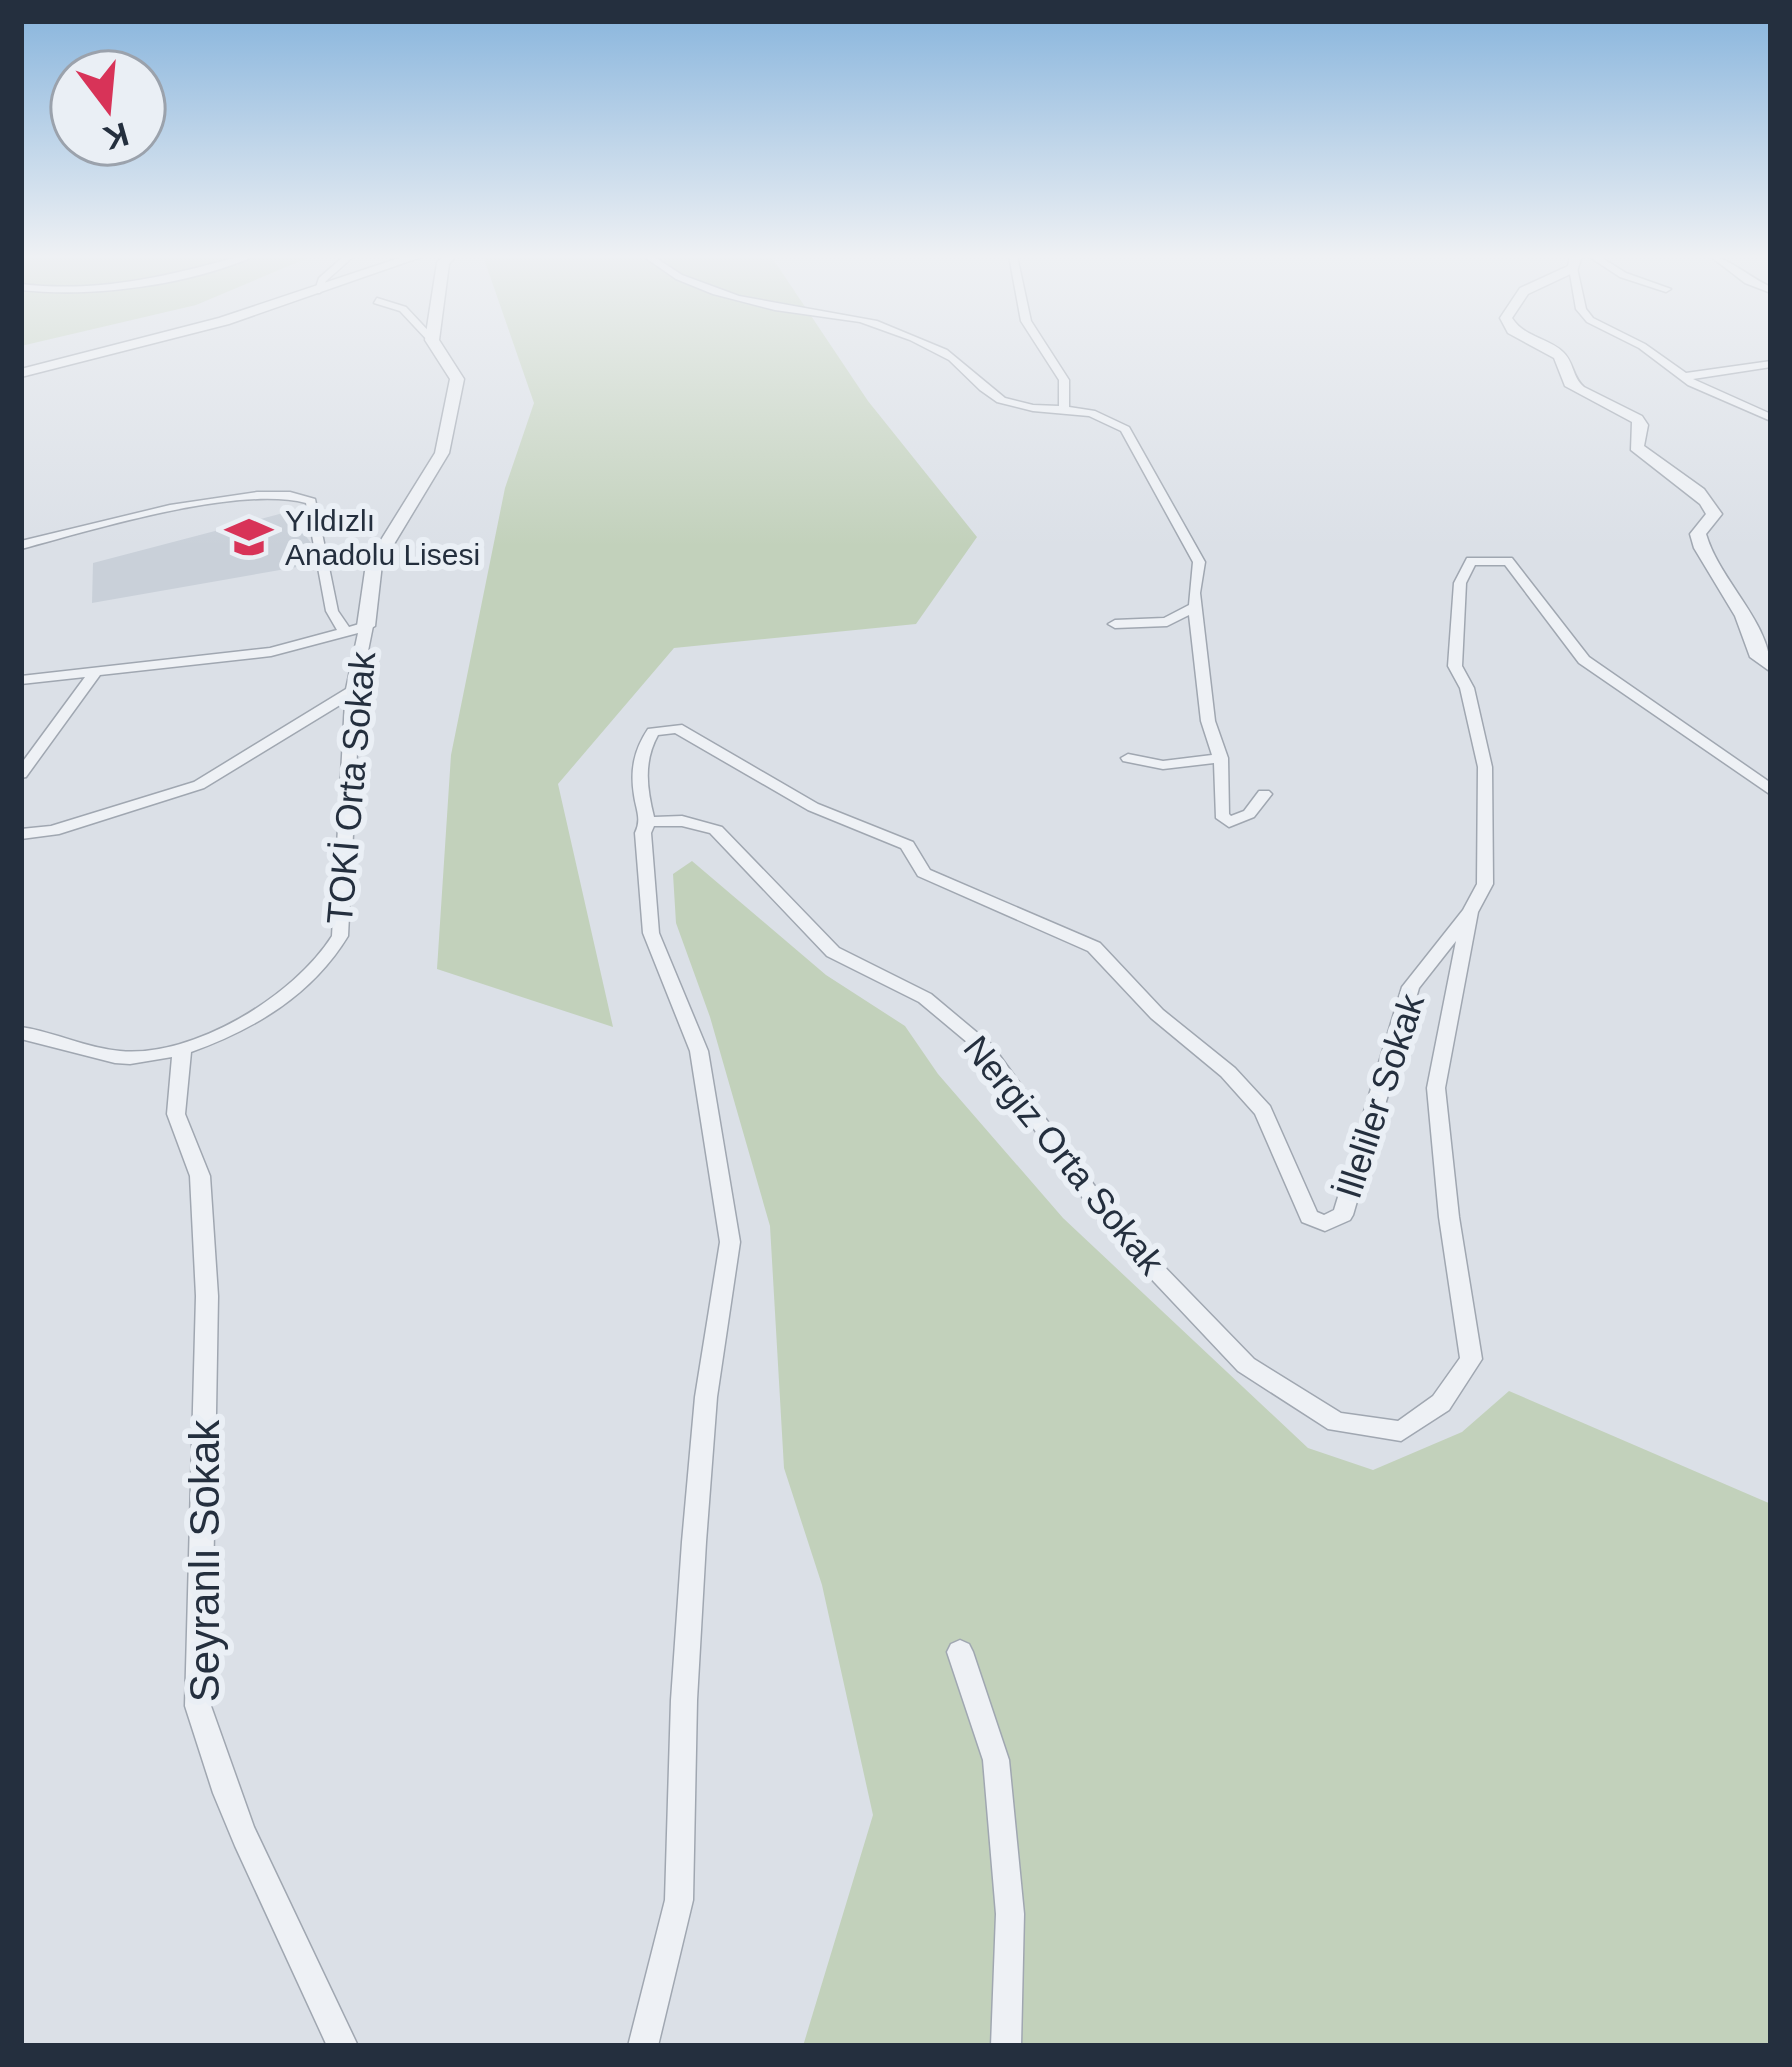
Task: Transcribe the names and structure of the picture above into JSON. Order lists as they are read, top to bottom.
{
  "streets": {
    "street": [
      "TOKİ Orta Sokak",
      "İlleliler Sokak",
      "Nergiz Orta Sokak",
      "Seyranlı Sokak"
    ]
  },
  "crossings": [
    ["TOKİ Orta Sokak", "Seyranlı Sokak"],
    ["İlleliler Sokak", "Nergiz Orta Sokak"]
  ],
  "places": {
    "school or university": ["Yıldızlı Anadolu Lisesi"]
  },
  "north": "bottom"
}
